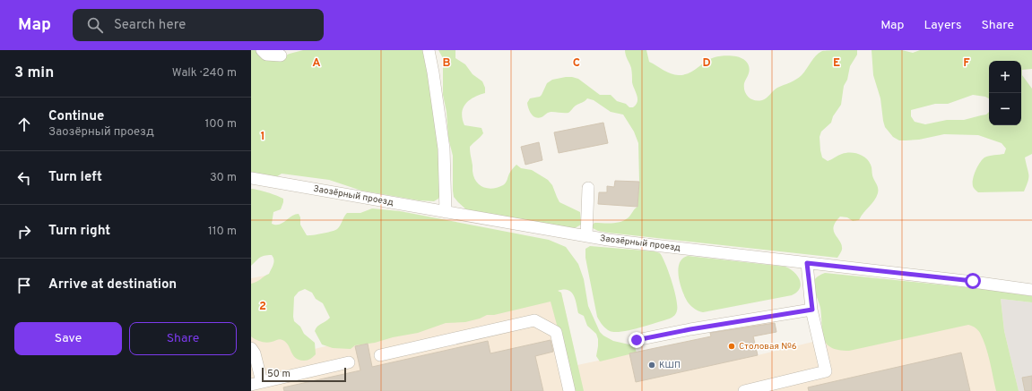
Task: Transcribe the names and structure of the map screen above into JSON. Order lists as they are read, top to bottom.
{
  "streets": {
    "street": ["Заозёрный проезд"]
  },
  "places": ["Столовая №6", "КШП"],
  "scale_bar": "50 m",
  "page": {
    "header": "Map",
    "search": "Search here",
    "nav": ["Map", "Layers", "Share"],
    "heading": ["3 min", "Walk · 240 m"],
    "map_buttons": ["+", "−"],
    "list": [
      ["Continue", "Заозёрный проезд", "100 m"],
      ["Turn left", "30 m"],
      ["Turn right", "110 m"],
      "Arrive at destination"
    ],
    "buttons": ["Save", "Share"],
    "scale": "50 m"
  },
  "grid": {
    "columns": [
      "A",
      "B",
      "C",
      "D",
      "E",
      "F"
    ],
    "rows": ["1", "2"]
  }
}
